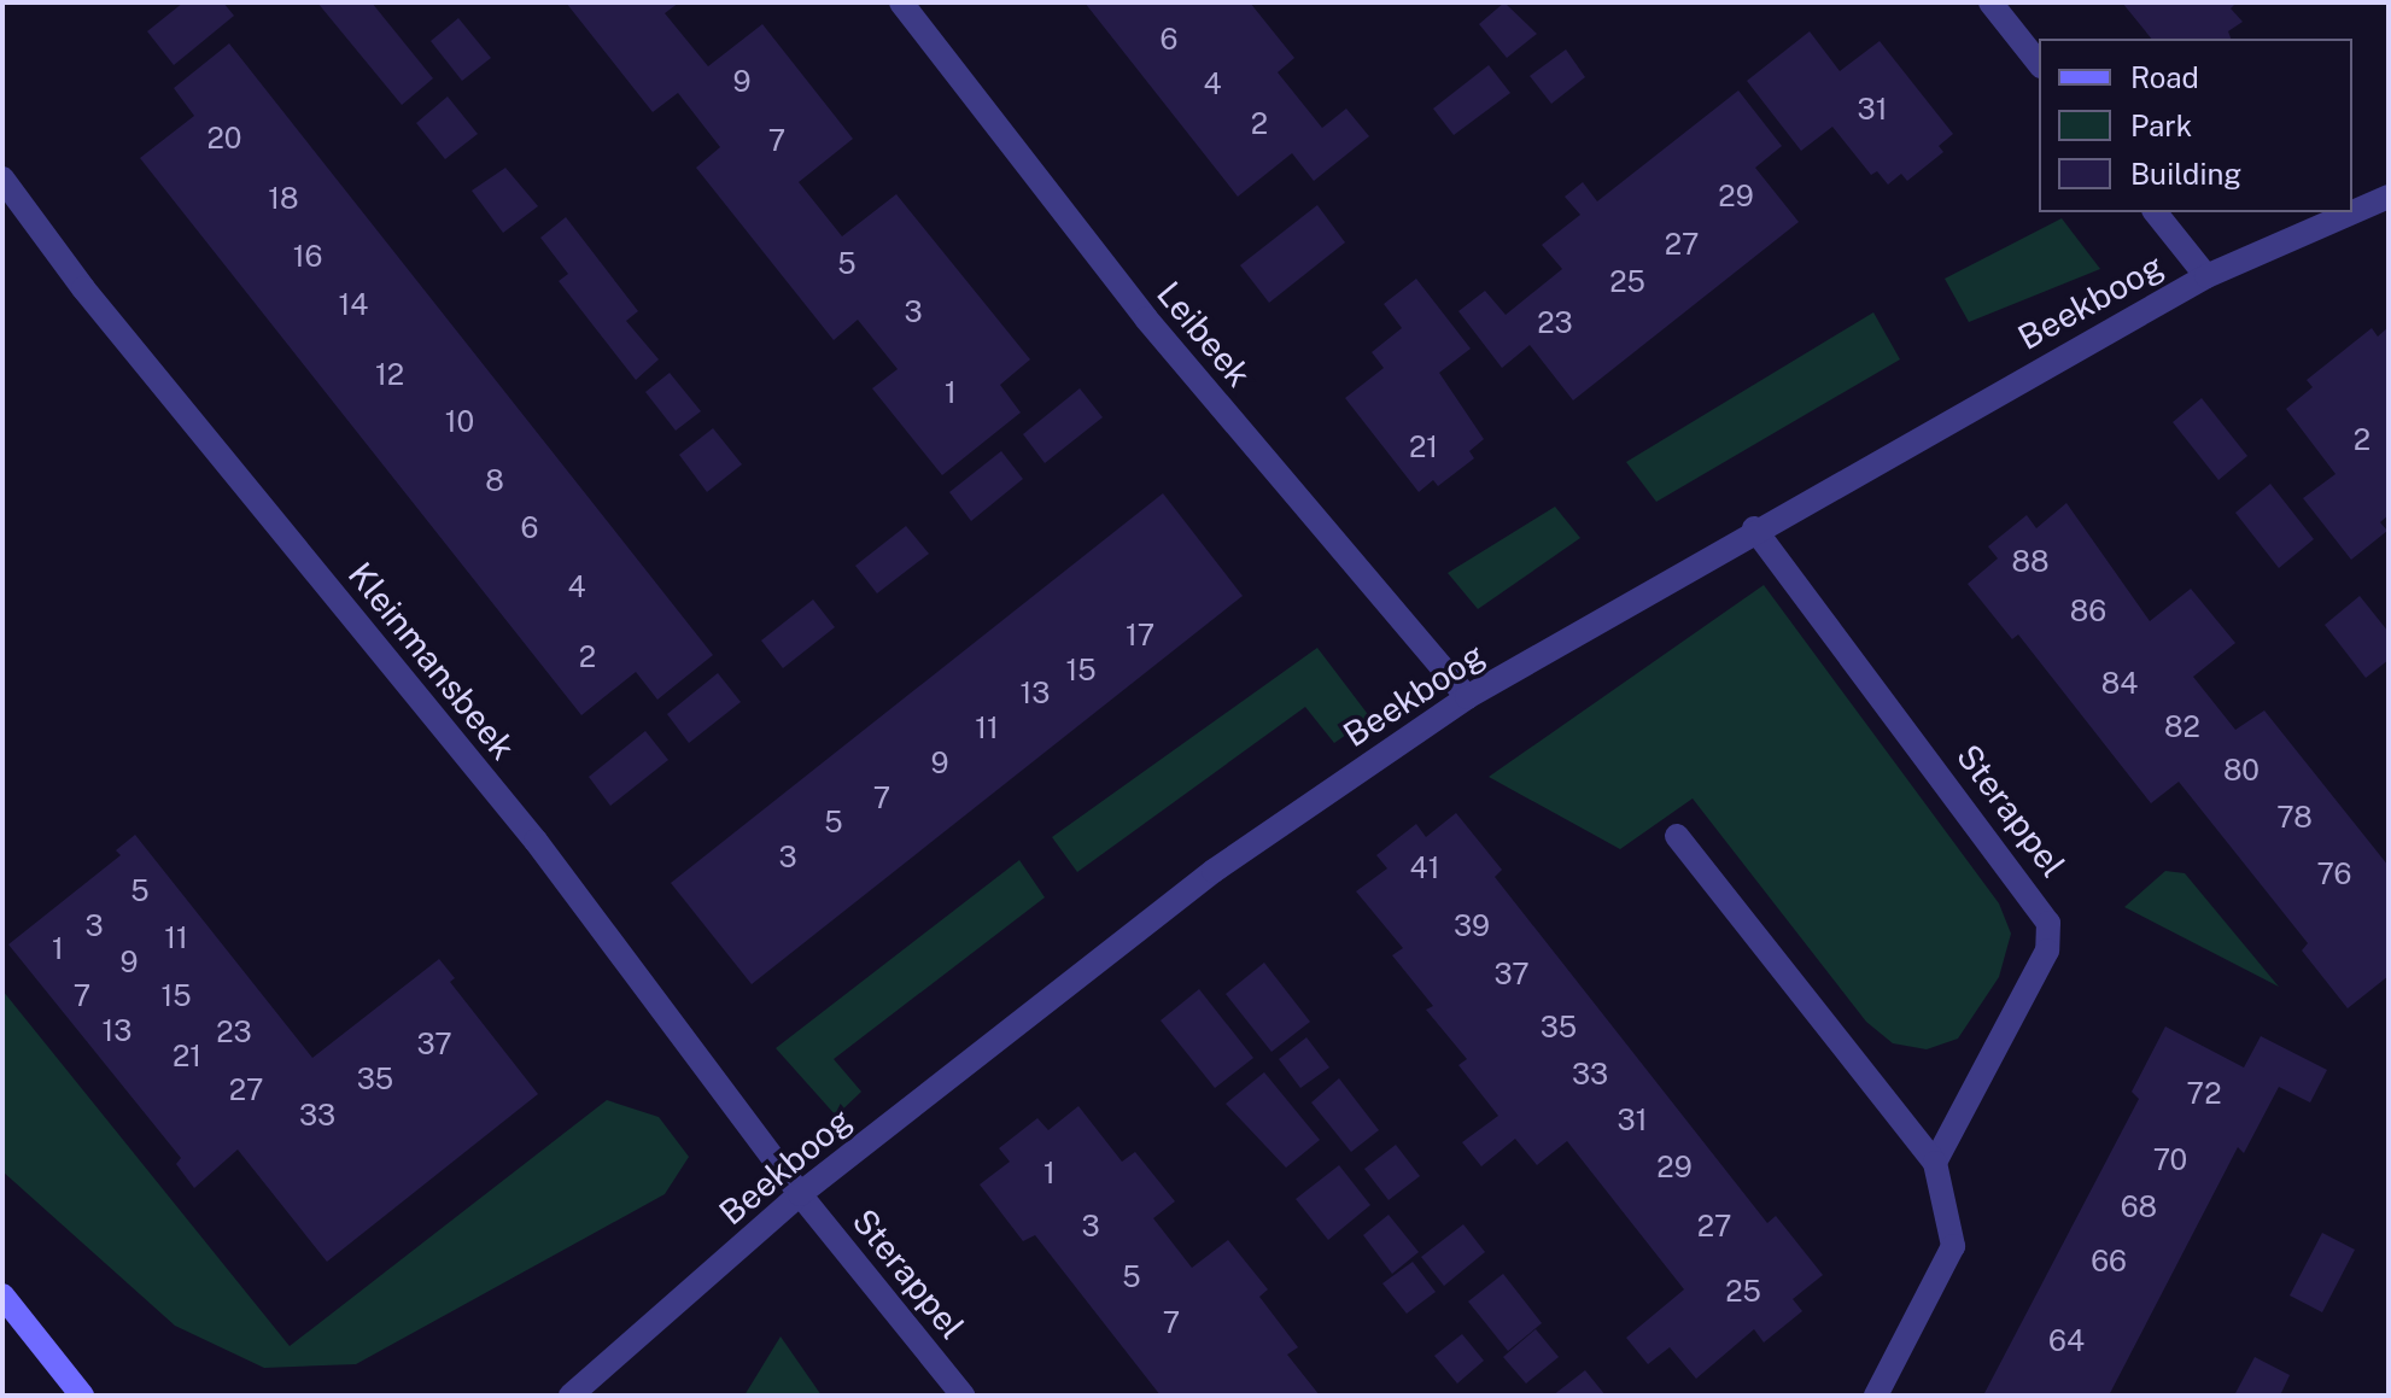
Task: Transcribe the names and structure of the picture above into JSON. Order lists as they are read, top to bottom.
{
  "streets": {
    "street": [
      "Beekboog",
      "Leibeek",
      "Kleinmansbeek",
      "Sterappel"
    ]
  },
  "crossings": [
    ["Beekboog", "Leibeek"],
    ["Beekboog", "Kleinmansbeek"],
    ["Beekboog", "Sterappel"],
    ["Kleinmansbeek", "Sterappel"]
  ],
  "house_numbers": [
    "6",
    "9",
    "4",
    "31",
    "2",
    "20",
    "7",
    "29",
    "18",
    "27",
    "16",
    "5",
    "25",
    "14",
    "3",
    "23",
    "12",
    "1",
    "10",
    "2",
    "21",
    "8",
    "6",
    "88",
    "4",
    "86",
    "17",
    "2",
    "15",
    "84",
    "13",
    "82",
    "11",
    "9",
    "80",
    "7",
    "78",
    "5",
    "3",
    "41",
    "76",
    "5",
    "3",
    "39",
    "11",
    "1",
    "9",
    "37",
    "7",
    "15",
    "35",
    "13",
    "23",
    "37",
    "21",
    "33",
    "35",
    "27",
    "72",
    "33",
    "31",
    "70",
    "29",
    "1",
    "68",
    "3",
    "27",
    "66",
    "5",
    "25",
    "7",
    "64"
  ],
  "legend": ["Road", "Park", "Building"]
}
